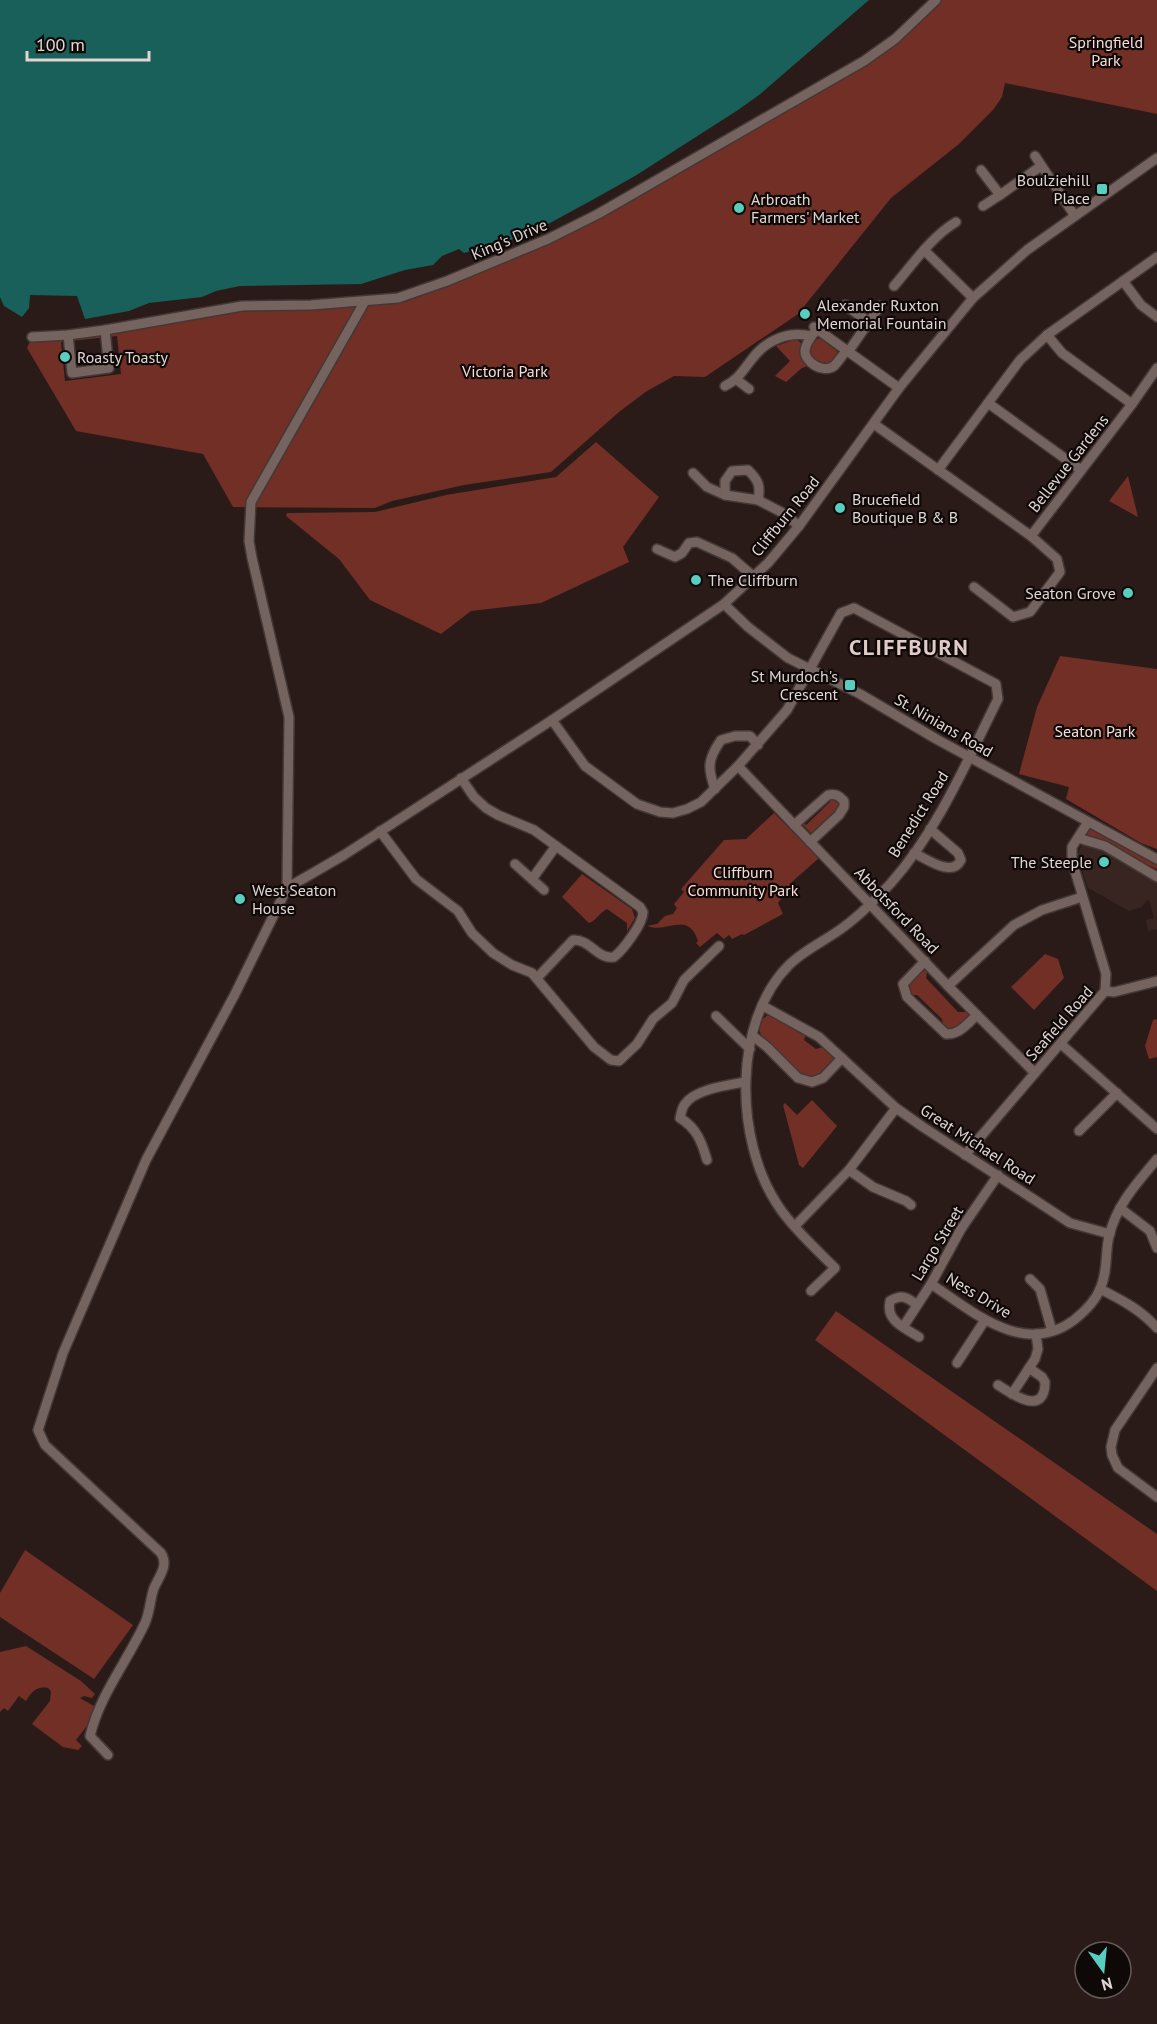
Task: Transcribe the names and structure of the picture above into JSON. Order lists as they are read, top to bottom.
{
  "streets": {
    "street": [
      "King's Drive",
      "Bellevue Gardens",
      "Cliffburn Road",
      "St. Ninians Road",
      "Benedict Road",
      "Abbotsford Road",
      "Seafield Road",
      "Great Michael Road",
      "Largo Street",
      "Ness Drive"
    ]
  },
  "crossings": [
    ["Bellevue Gardens", "Cliffburn Road"],
    ["Cliffburn Road", "St. Ninians Road"],
    ["St. Ninians Road", "Benedict Road"],
    ["St. Ninians Road", "Seafield Road"],
    ["Benedict Road", "Abbotsford Road"],
    ["Benedict Road", "Great Michael Road"],
    ["Abbotsford Road", "Seafield Road"],
    ["Seafield Road", "Great Michael Road"],
    ["Great Michael Road", "Largo Street"],
    ["Great Michael Road", "Ness Drive"],
    ["Largo Street", "Ness Drive"]
  ],
  "districts": ["CLIFFBURN"],
  "parks": [
    "Springfield Park",
    "Victoria Park",
    "Seaton Park",
    "Cliffburn Community Park"
  ],
  "places": {
    "transit": ["Boulziehill Place", "St Murdoch's Crescent"],
    "other": [
      "Arbroath Farmers' Market",
      "Alexander Ruxton Memorial Fountain",
      "Roasty Toasty",
      "Brucefield Boutique B & B",
      "The Cliffburn",
      "Seaton Grove",
      "The Steeple",
      "West Seaton House"
    ]
  },
  "scale_bar": "100 m",
  "north": "bottom"
}
